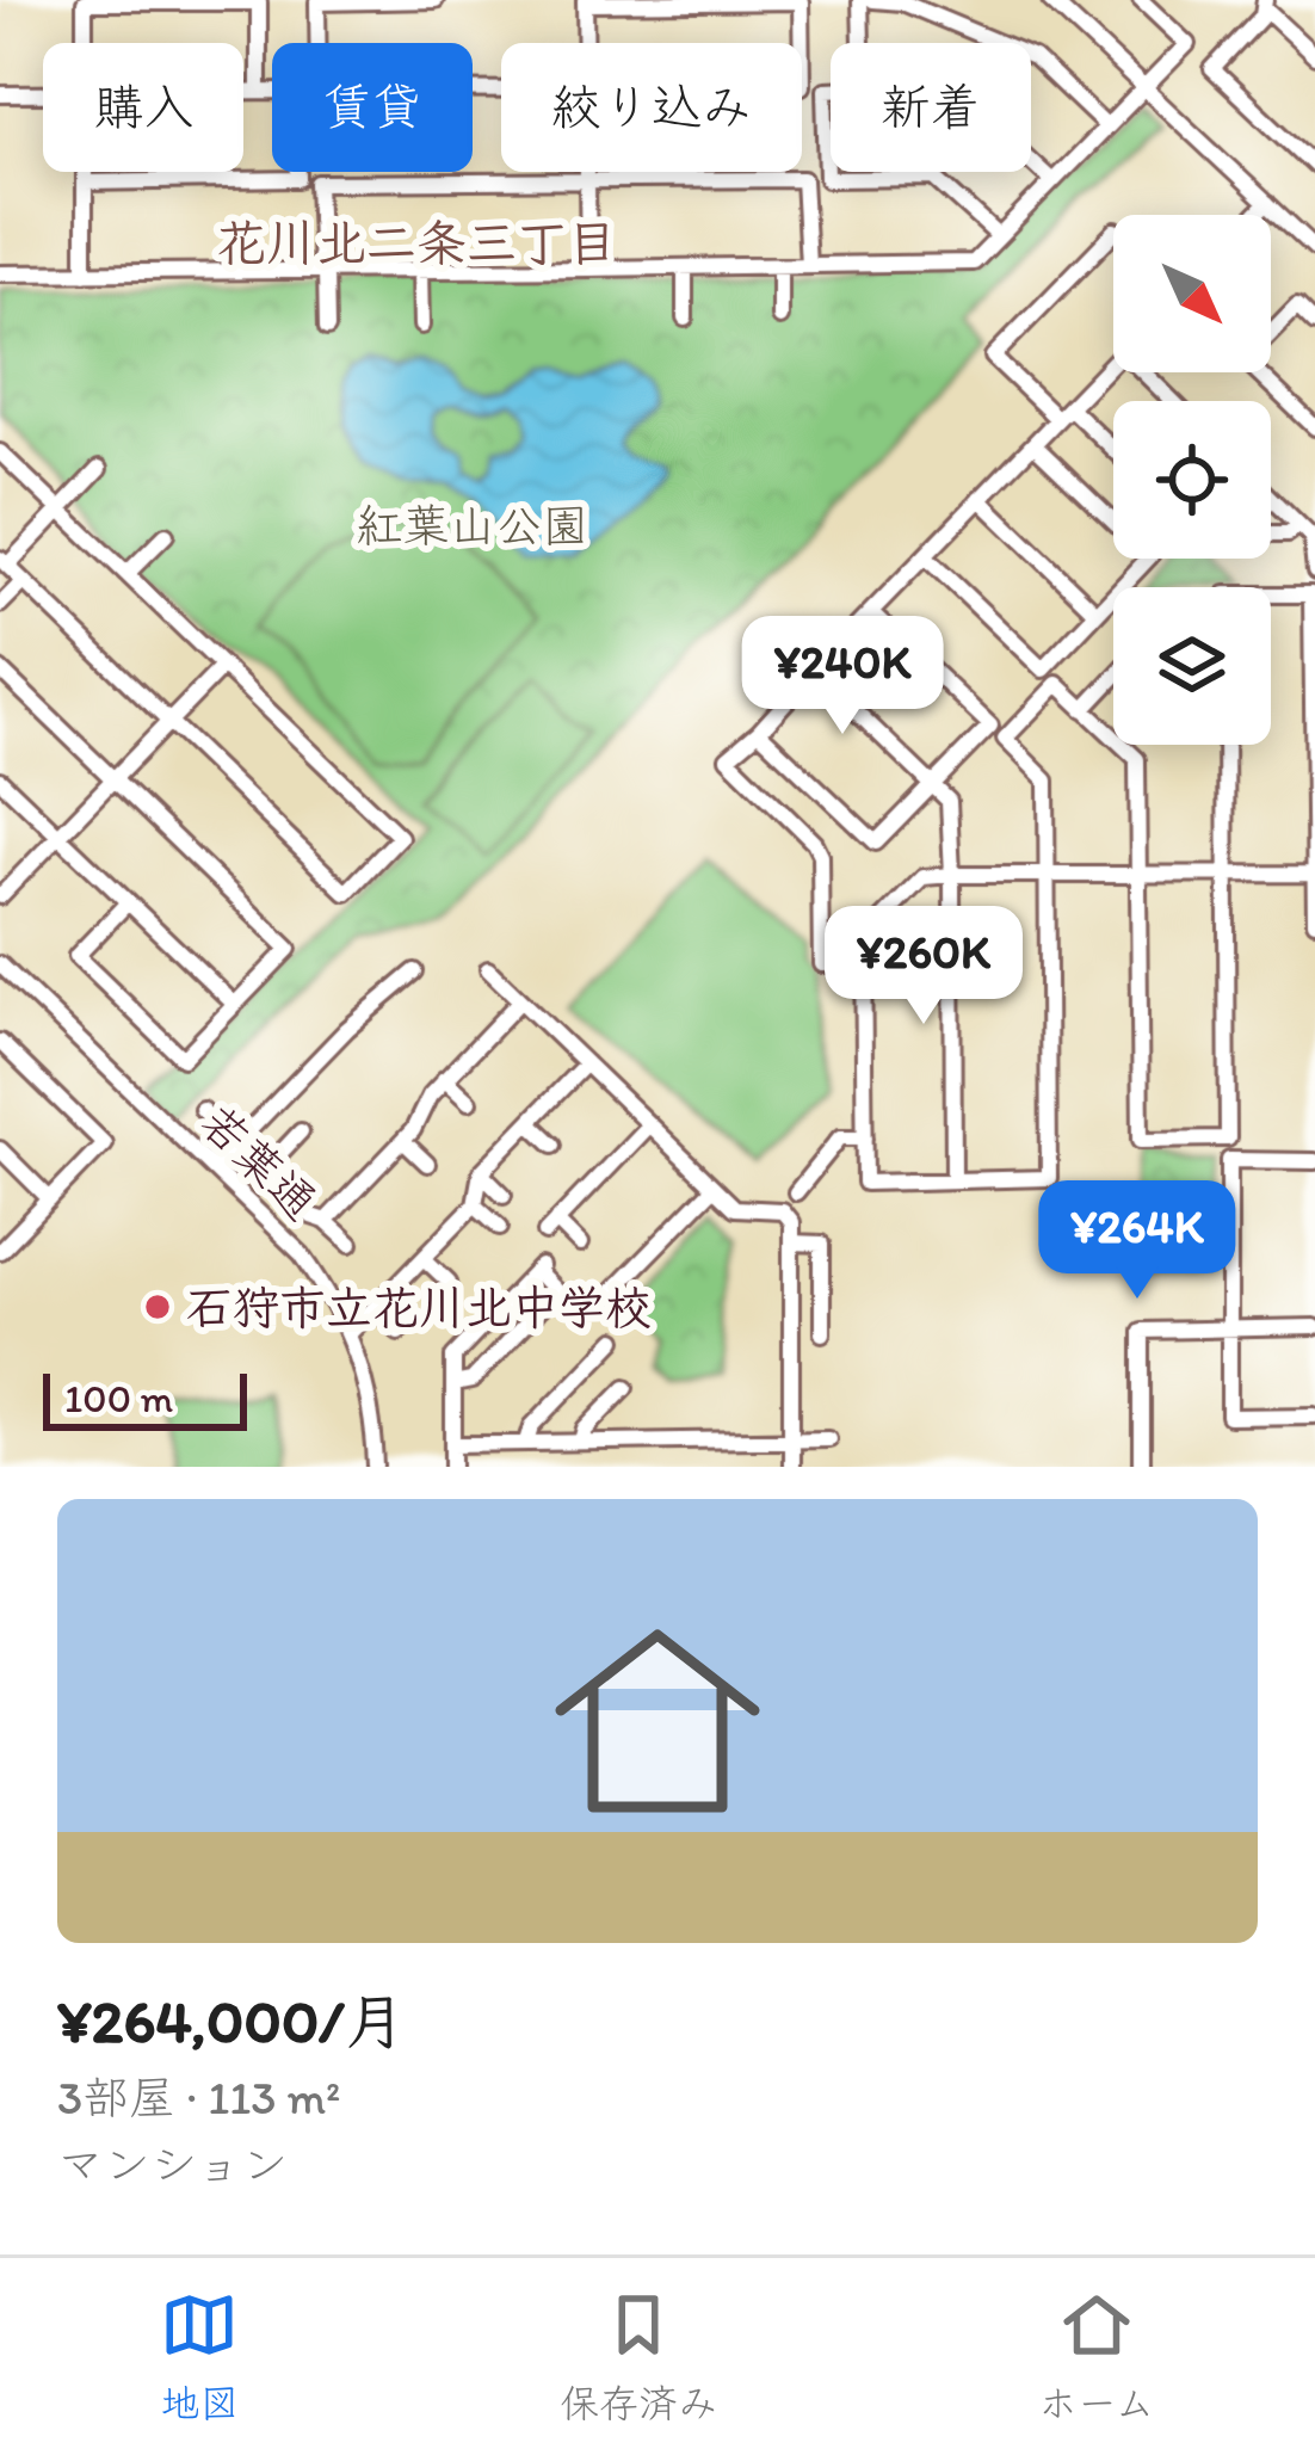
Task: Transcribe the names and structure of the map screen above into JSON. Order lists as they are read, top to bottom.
{
  "streets": {
    "street": ["若葉通"]
  },
  "districts": ["花川北二条三丁目"],
  "parks": ["紅葉山公園"],
  "places": ["石狩市立花川北中学校"],
  "scale_bar": "100 m",
  "north": "bottom right",
  "page": {
    "chip": [
      "購入",
      "賃貸",
      "絞り込み",
      "新着"
    ],
    "price": ["¥240K", "¥260K", "¥264K"],
    "scale": "100 m",
    "list": [
      {
        "name": "¥264,000/月",
        "note": "3部屋 · 113 m² · マンション"
      }
    ],
    "tabs": ["地図", "保存済み", "ホーム"]
  }
}
